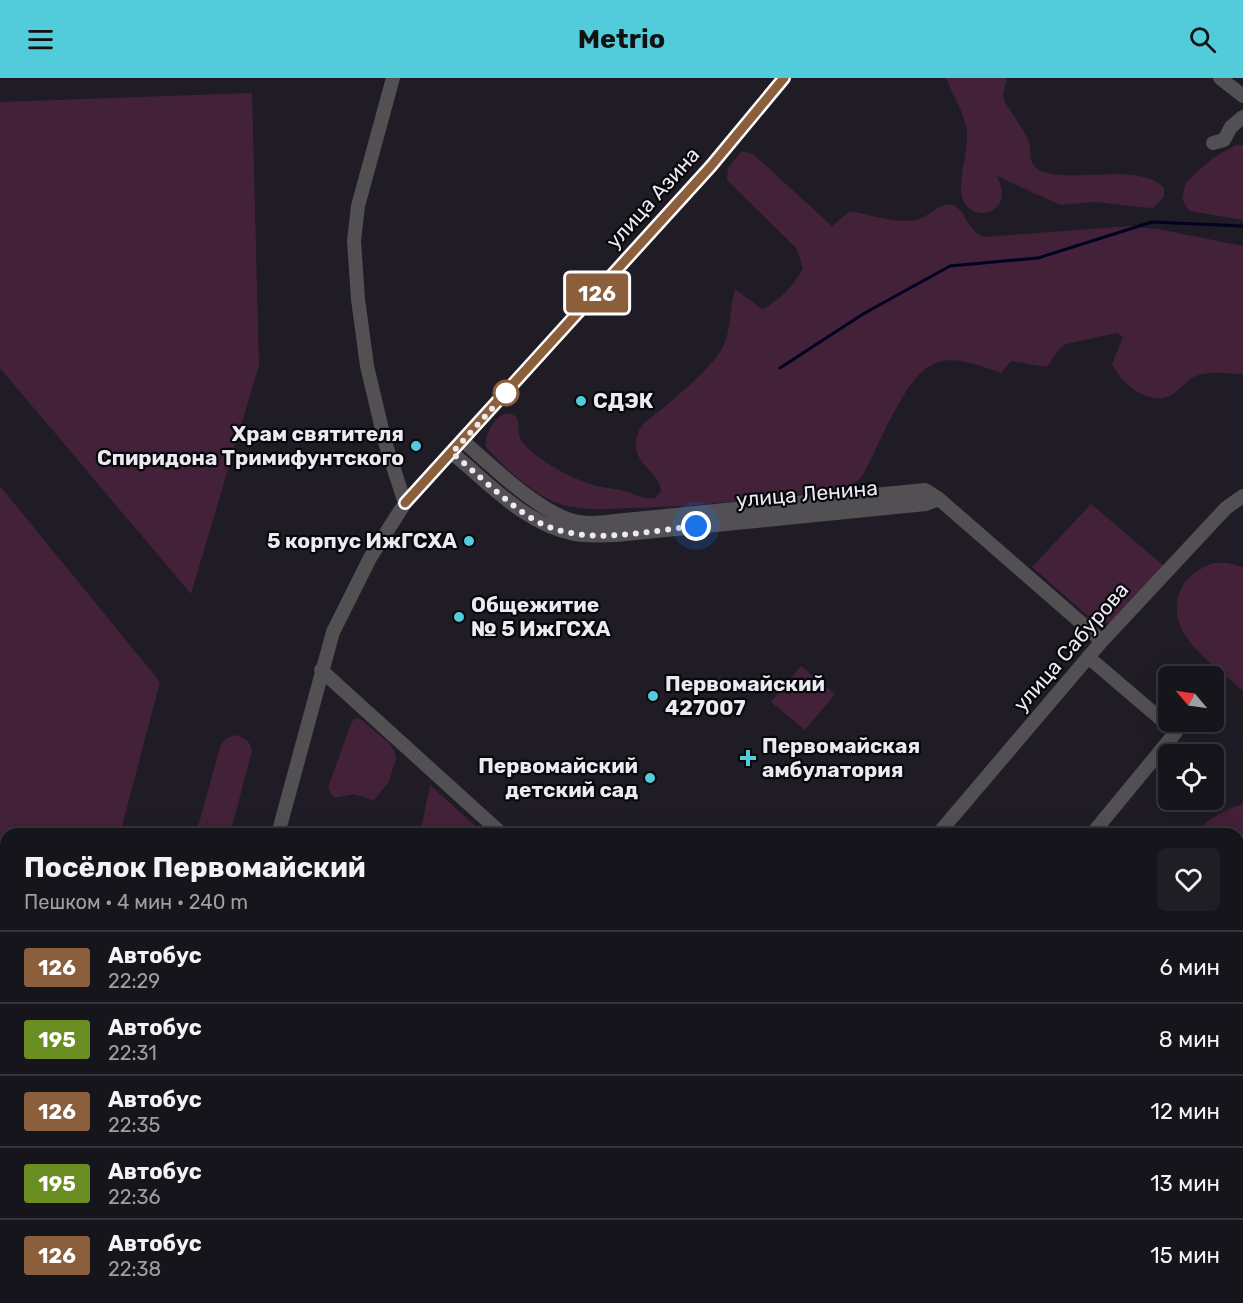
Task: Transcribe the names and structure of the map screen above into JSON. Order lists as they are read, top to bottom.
{
  "streets": {
    "street": ["улица Азина", "улица Ленина", "улица Сабурова"]
  },
  "crossings": [
    ["улица Азина", "улица Ленина"],
    ["улица Ленина", "улица Сабурова"]
  ],
  "places": {
    "other": [
      "СДЭК",
      "Храм святителя Спиридона Тримифунтского",
      "5 корпус ИжГСХА",
      "Общежитие № 5 ИжГСХА",
      "Первомайский 427007",
      "Первомайский детский сад"
    ],
    "health": ["Первомайская амбулатория"]
  },
  "lines": ["bus line 126"],
  "north": "top left",
  "page": {
    "header": "Metrio",
    "on_map": "126",
    "heading": ["Посёлок Первомайский", "Пешком · 4 мин · 240 m"],
    "list": [
      {
        "mark": "126",
        "name": "Автобус",
        "note": "22:29",
        "value": "6 мин"
      },
      {
        "mark": "195",
        "name": "Автобус",
        "note": "22:31",
        "value": "8 мин"
      },
      {
        "mark": "126",
        "name": "Автобус",
        "note": "22:35",
        "value": "12 мин"
      },
      {
        "mark": "195",
        "name": "Автобус",
        "note": "22:36",
        "value": "13 мин"
      },
      {
        "mark": "126",
        "name": "Автобус",
        "note": "22:38",
        "value": "15 мин"
      }
    ]
  }
}
